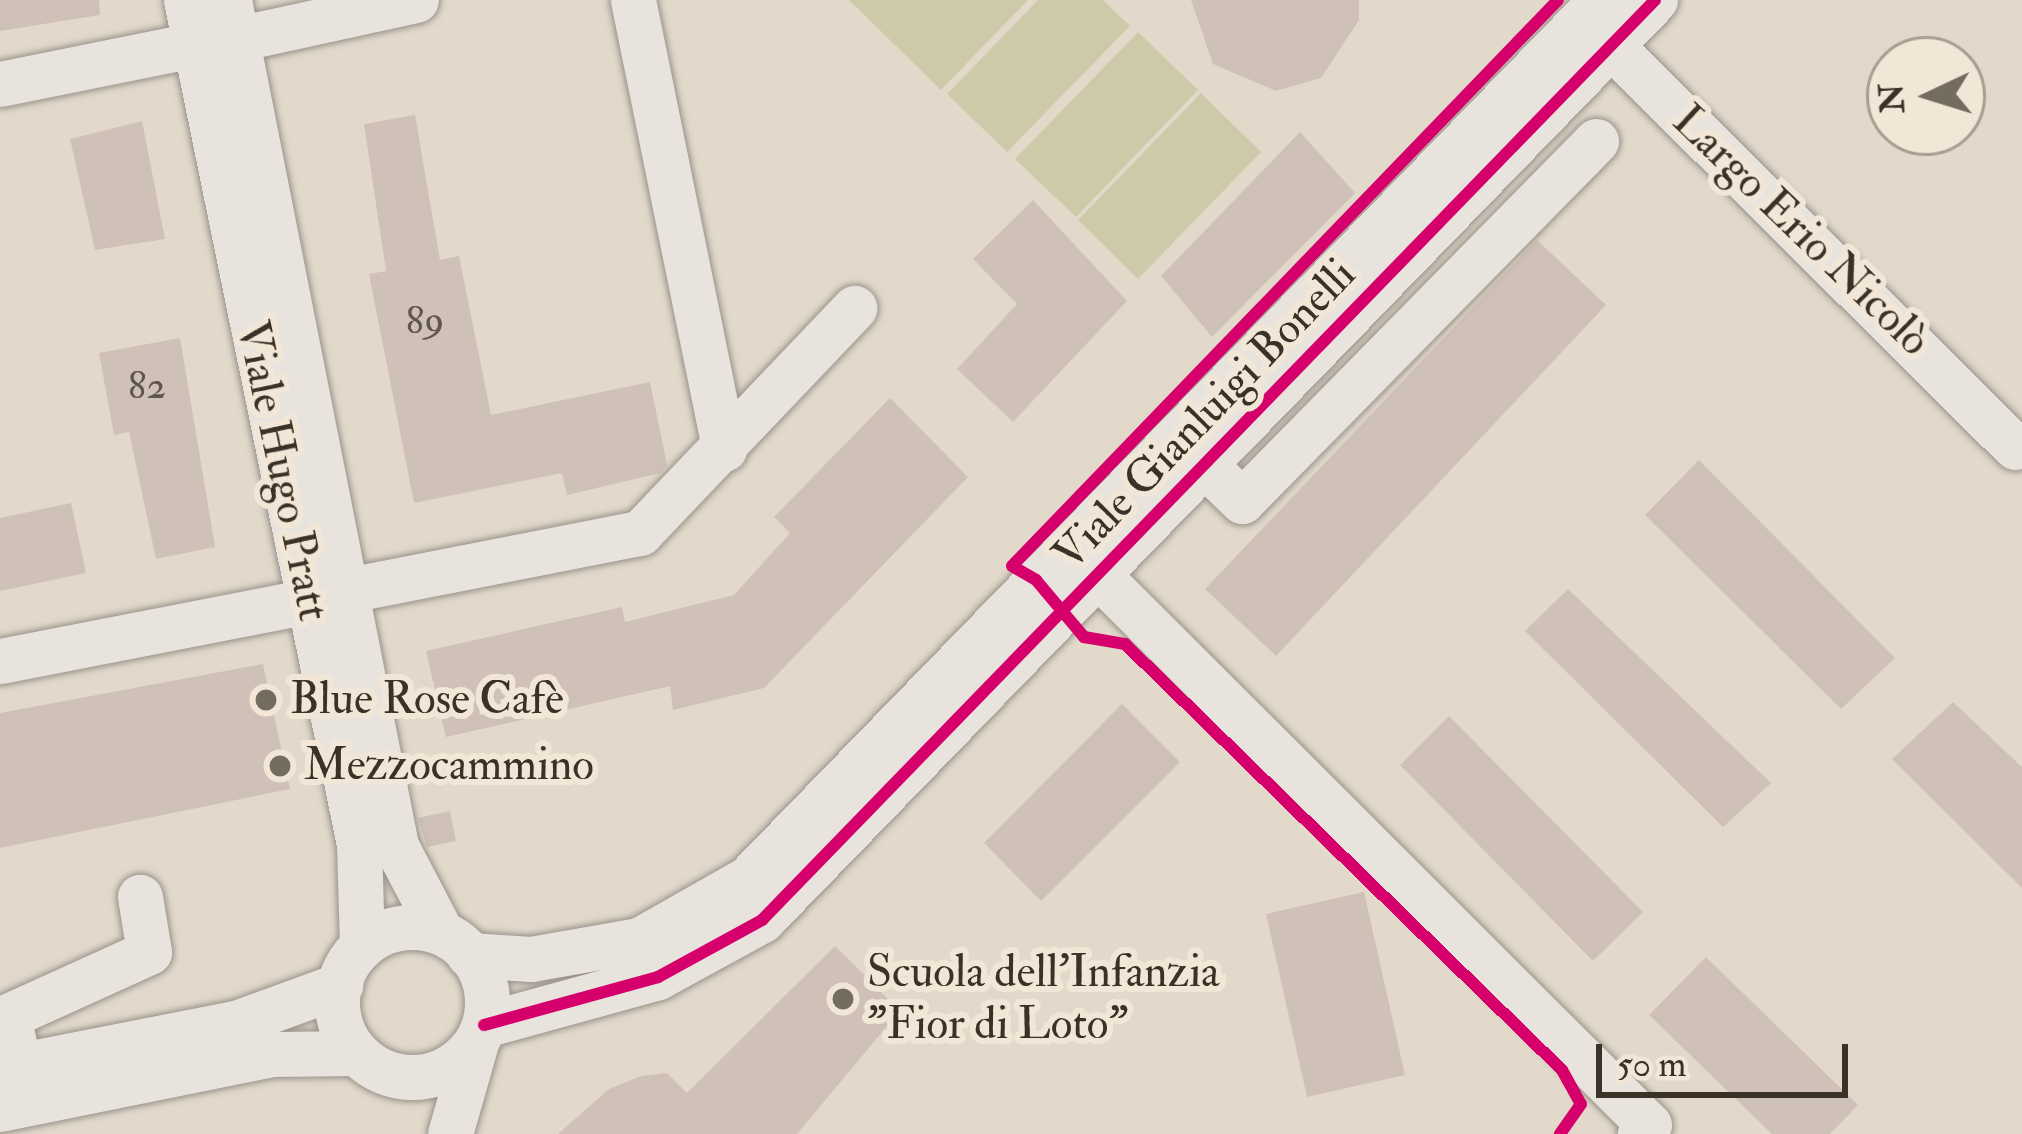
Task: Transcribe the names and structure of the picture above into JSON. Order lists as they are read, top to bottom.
{
  "streets": {
    "street": ["Largo Erio Nicolò", "Viale Gianluigi Bonelli", "Viale Hugo Pratt"]
  },
  "crossings": [
    ["Largo Erio Nicolò", "Viale Gianluigi Bonelli"],
    ["Viale Gianluigi Bonelli", "Viale Hugo Pratt"]
  ],
  "places": ["Blue Rose Cafè", "Mezzocammino", "Scuola dell'Infanzia \"Fior di Loto\""],
  "house_numbers": ["89", "82"],
  "scale_bar": "50 m",
  "north": "left"
}
